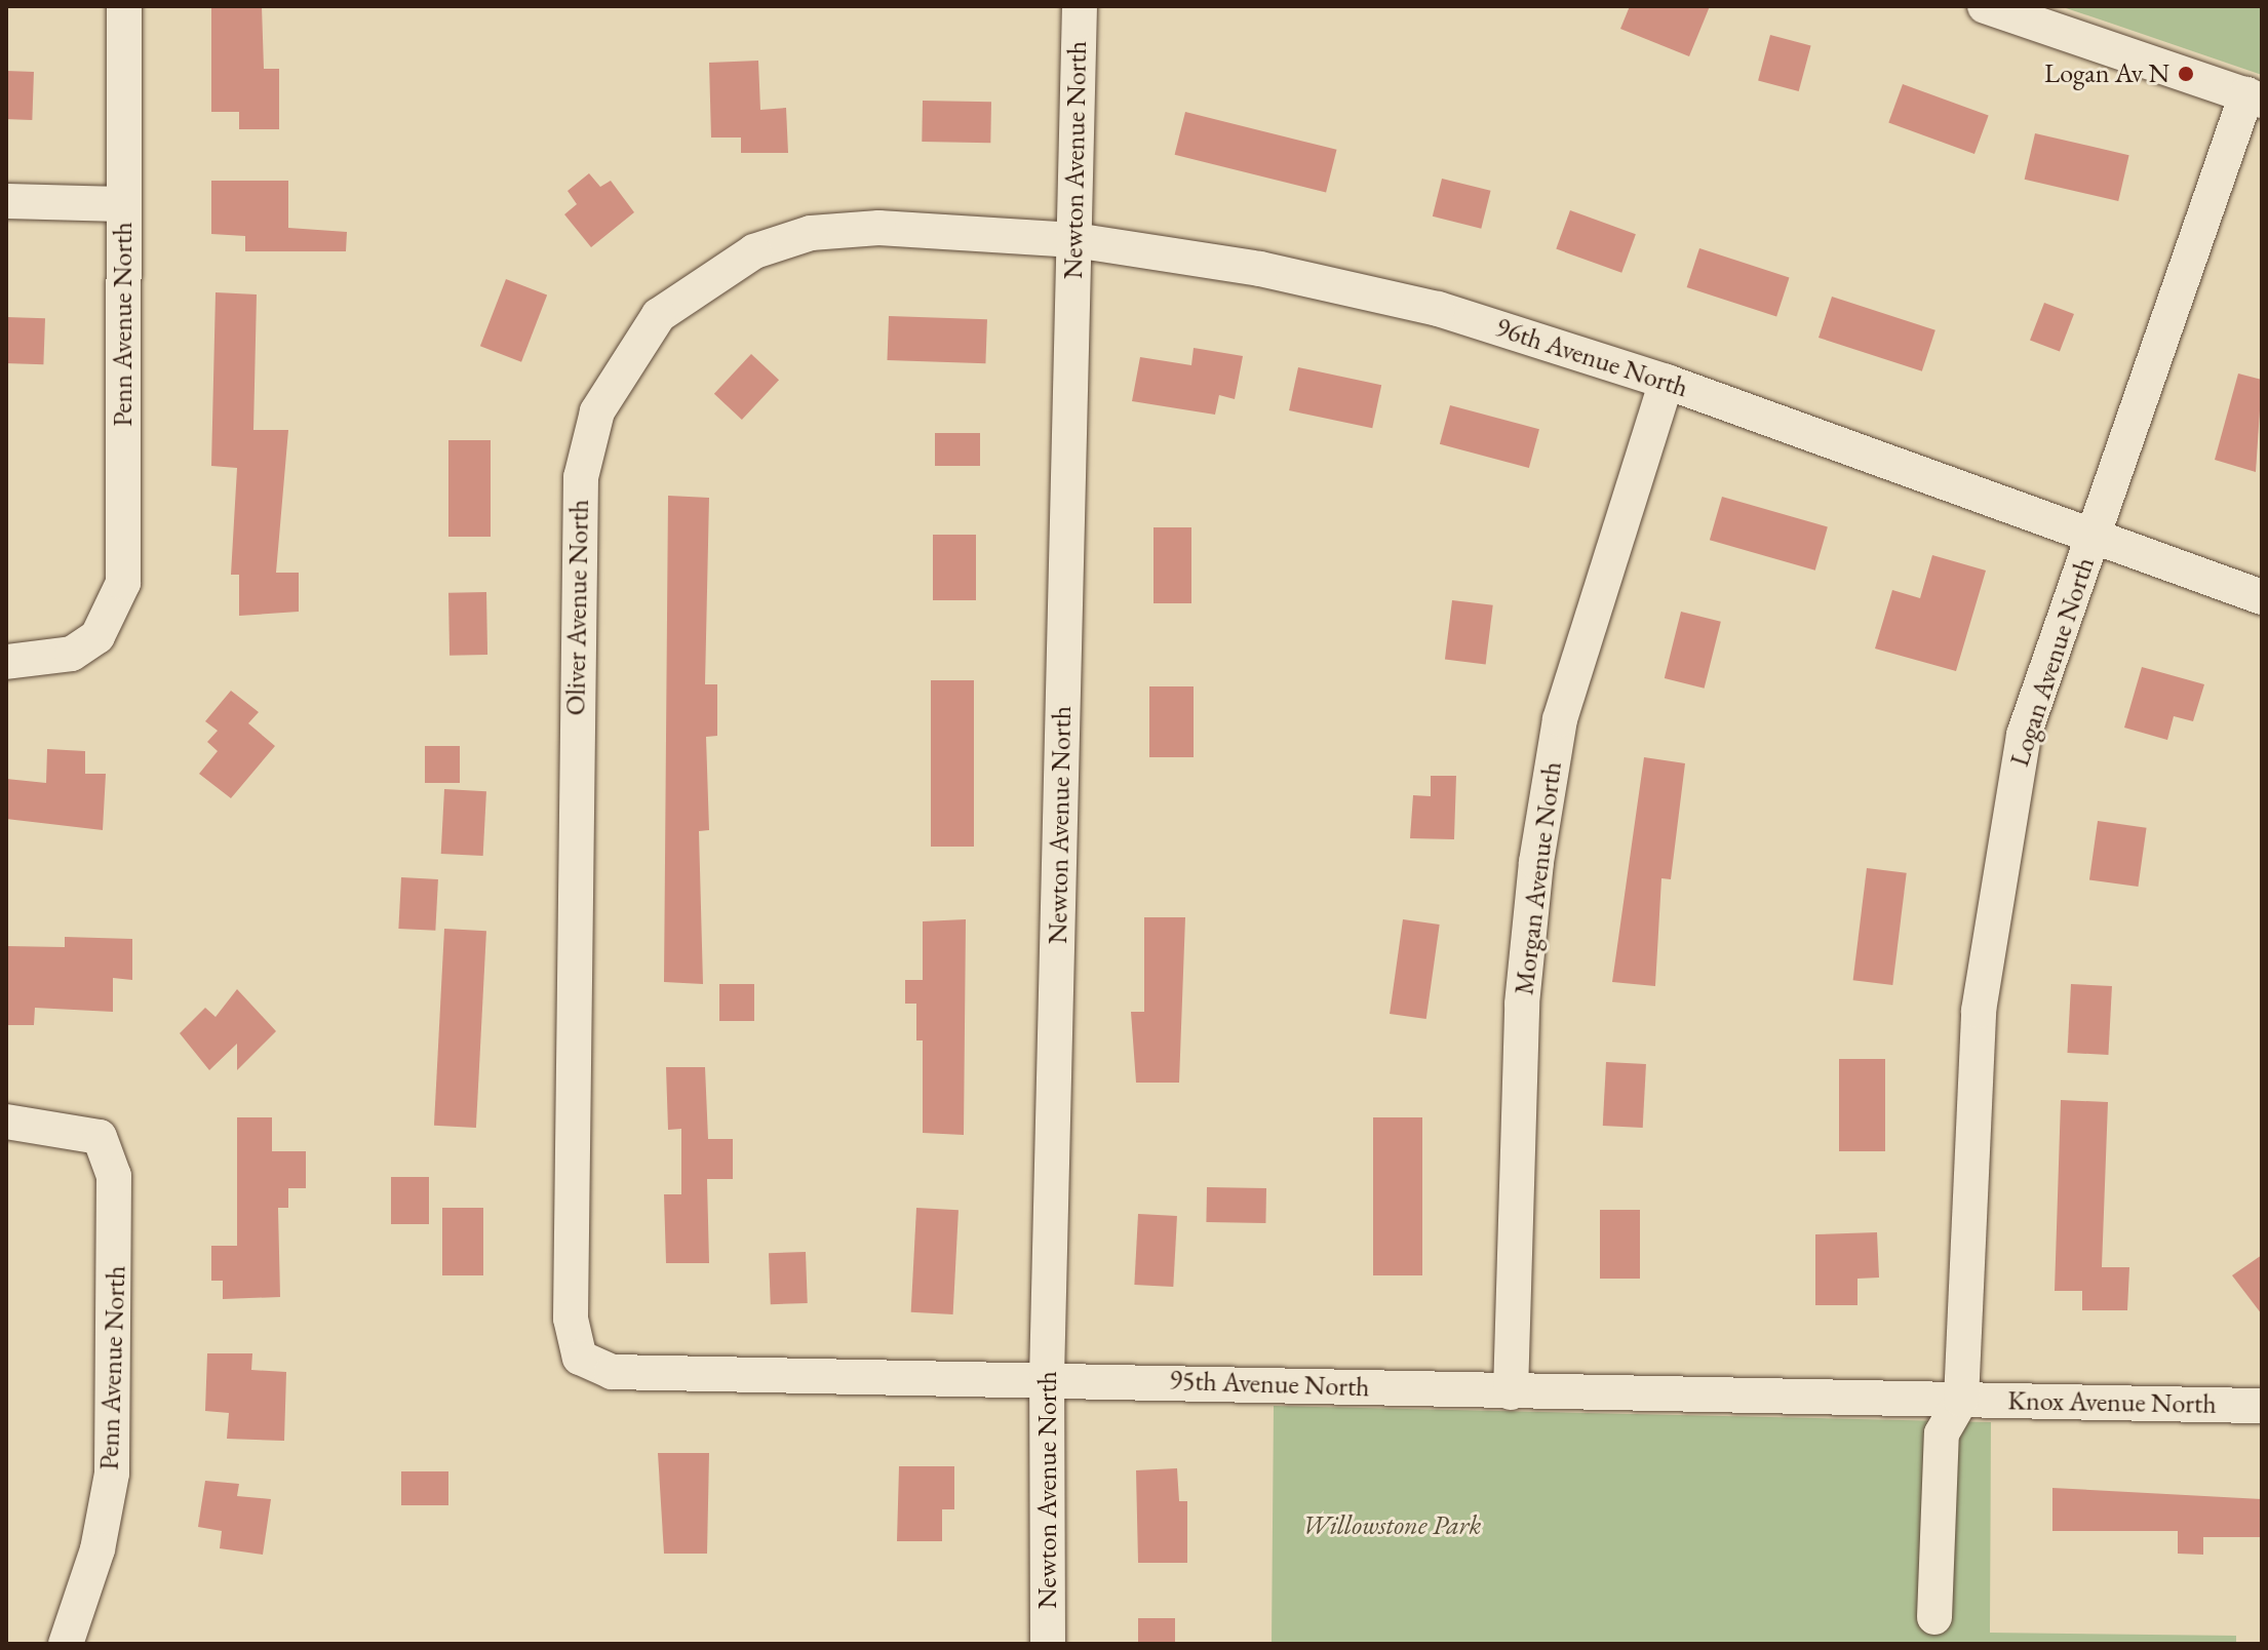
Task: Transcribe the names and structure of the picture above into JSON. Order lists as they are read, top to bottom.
{
  "streets": {
    "street": [
      "Newton Avenue North",
      "Penn Avenue North",
      "96th Avenue North",
      "Oliver Avenue North",
      "Logan Avenue North",
      "Morgan Avenue North",
      "95th Avenue North",
      "Knox Avenue North"
    ]
  },
  "crossings": [
    ["Newton Avenue North", "96th Avenue North"],
    ["Newton Avenue North", "Oliver Avenue North"],
    ["Newton Avenue North", "95th Avenue North"],
    ["96th Avenue North", "Oliver Avenue North"],
    ["96th Avenue North", "Logan Avenue North"],
    ["96th Avenue North", "Morgan Avenue North"],
    ["Oliver Avenue North", "95th Avenue North"],
    ["Logan Avenue North", "95th Avenue North"],
    ["Logan Avenue North", "Knox Avenue North"],
    ["Morgan Avenue North", "95th Avenue North"],
    ["95th Avenue North", "Knox Avenue North"]
  ],
  "parks": ["Willowstone Park"],
  "places": ["Logan Av N"]
}
